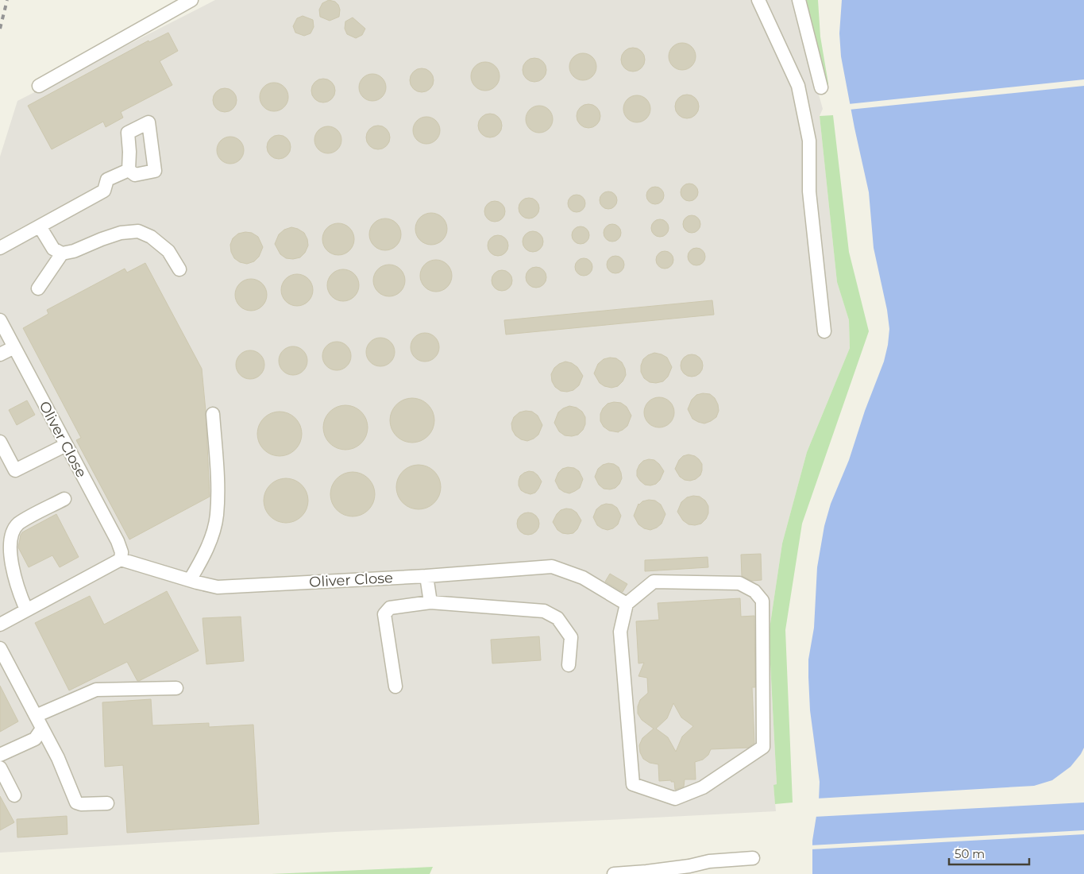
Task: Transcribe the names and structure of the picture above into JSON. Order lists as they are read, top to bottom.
{
  "streets": {
    "street": ["Oliver Close"]
  },
  "scale_bar": "50 m"
}
